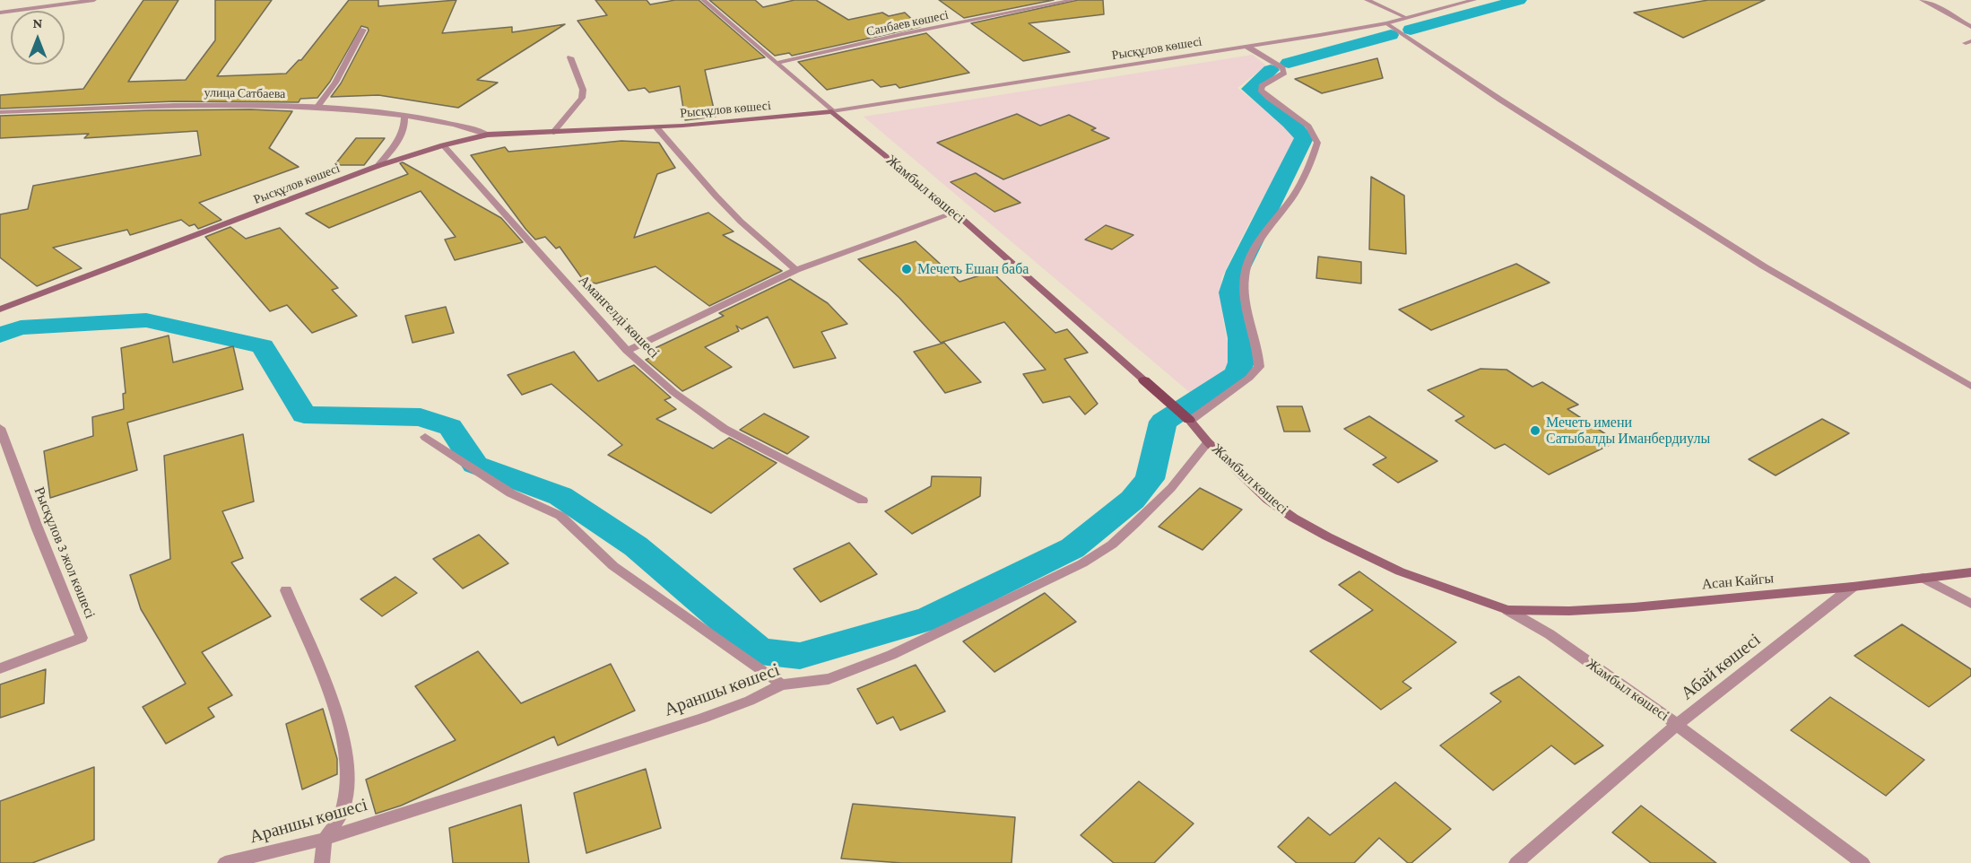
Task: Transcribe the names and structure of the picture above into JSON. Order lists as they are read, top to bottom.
{
  "streets": {
    "main road": ["Рысқұлов көшесі", "Жамбыл көшесі", "Асан Кайгы"],
    "street": [
      "Санбаев көшесі",
      "улица Сатбаева",
      "Амангелді көшесі",
      "Рысқұлов 3 жол көшесі",
      "Абай көшесі",
      "Араншы көшесі"
    ]
  },
  "crossings": [
    ["Санбаев көшесі", "Жамбыл көшесі"],
    ["Рысқұлов көшесі", "улица Сатбаева"],
    ["Рысқұлов көшесі", "Жамбыл көшесі"],
    ["Рысқұлов көшесі", "Амангелді көшесі"],
    ["Жамбыл көшесі", "Асан Кайгы"],
    ["Жамбыл көшесі", "Абай көшесі"],
    ["Жамбыл көшесі", "Араншы көшесі"],
    ["Асан Кайгы", "Абай көшесі"]
  ],
  "places": ["Мечеть Ешан баба", "Мечеть имени Сатыбалды Иманбердиулы"],
  "north": "top"
}
